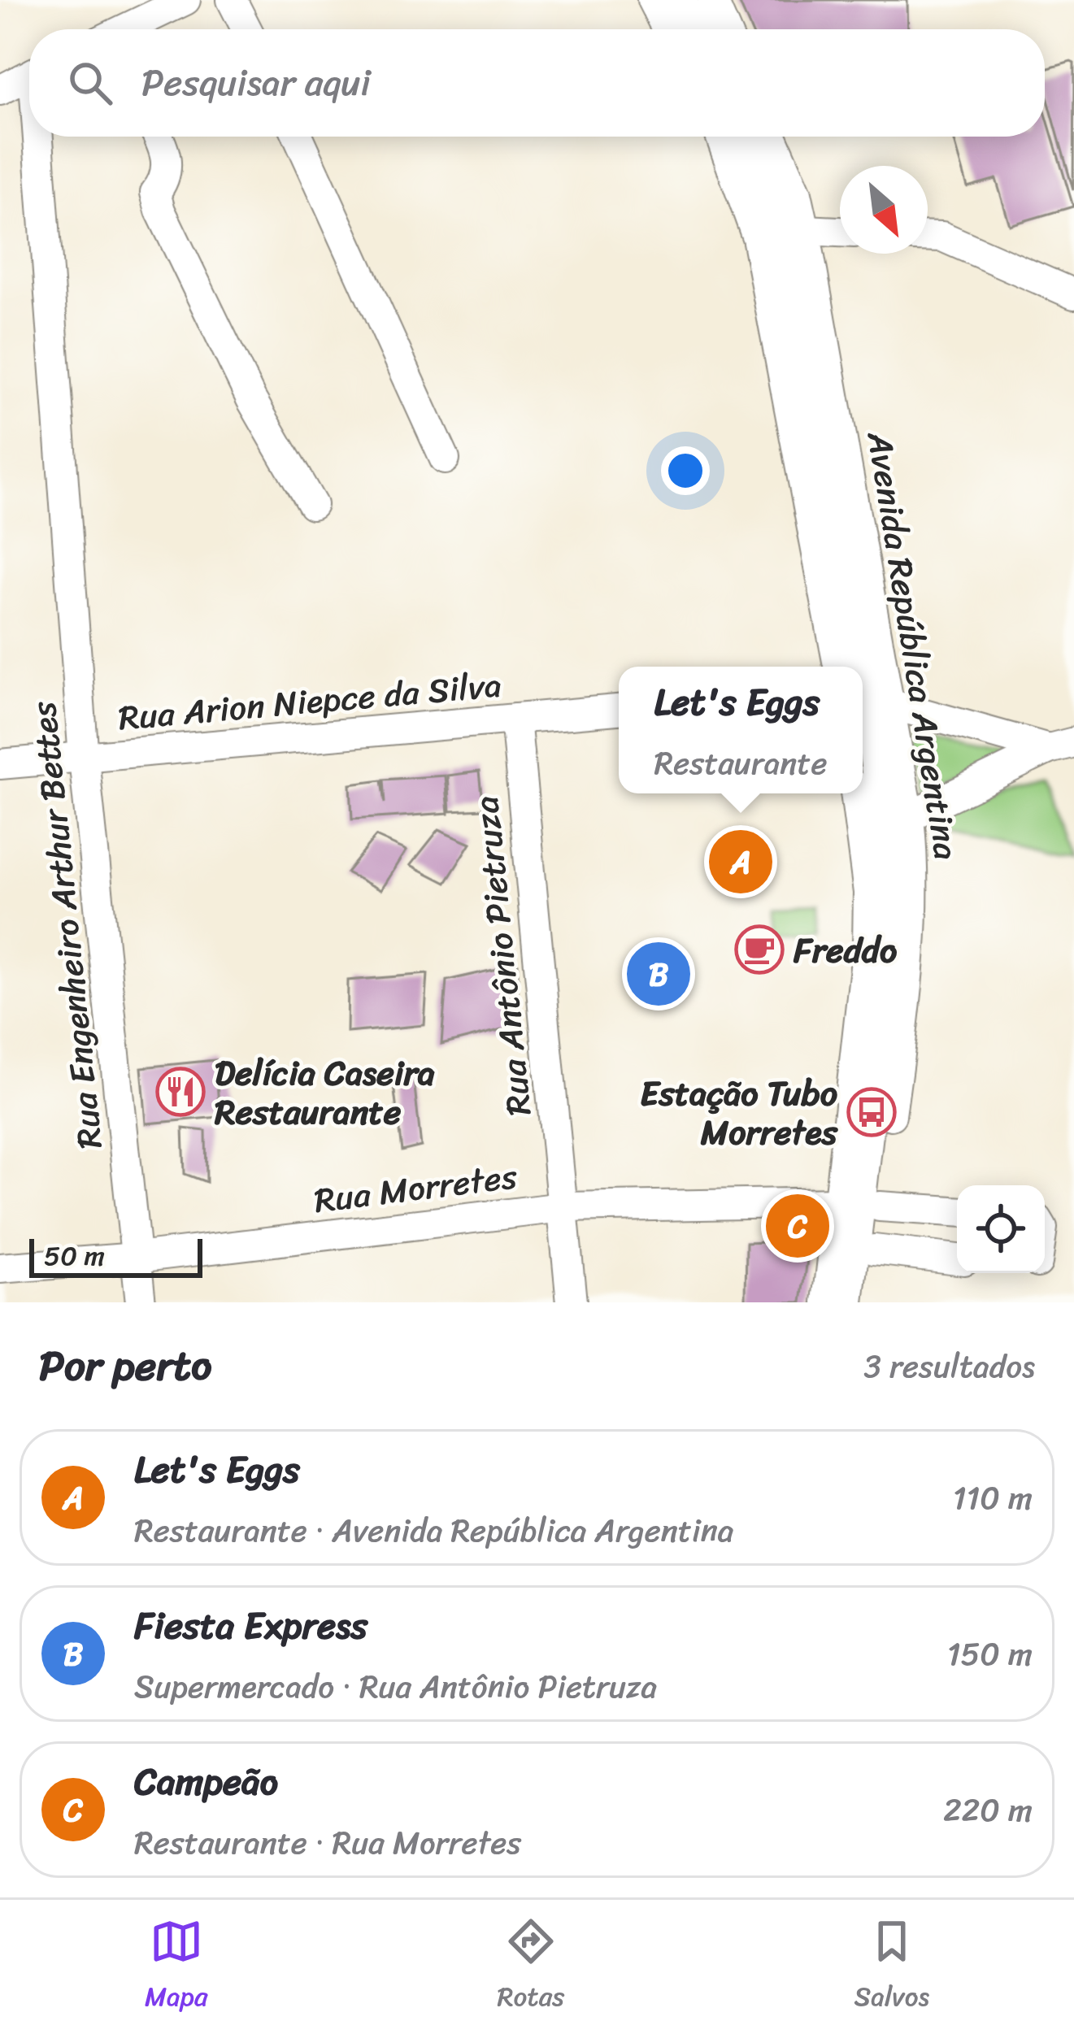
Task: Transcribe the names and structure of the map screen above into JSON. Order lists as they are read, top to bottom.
{
  "streets": {
    "street": [
      "Avenida República Argentina",
      "Rua Arion Niepce da Silva",
      "Rua Engenheiro Arthur Bettes",
      "Rua Antônio Pietruza",
      "Rua Morretes"
    ]
  },
  "crossings": [
    ["Rua Arion Niepce da Silva", "Rua Engenheiro Arthur Bettes"],
    ["Rua Arion Niepce da Silva", "Rua Antônio Pietruza"],
    ["Rua Engenheiro Arthur Bettes", "Rua Morretes"],
    ["Rua Antônio Pietruza", "Rua Morretes"]
  ],
  "places": {
    "cafe": ["Freddo"],
    "restaurant": ["Delícia Caseira Restaurante"],
    "bus stop": ["Estação Tubo Morretes"]
  },
  "scale_bar": "50 m",
  "north": "bottom right",
  "page": {
    "search": "Pesquisar aqui",
    "popup": ["Let's Eggs", "Restaurante"],
    "pins": ["A", "B", "C"],
    "scale": "50 m",
    "heading": ["Por perto", "3 resultados"],
    "list": [
      {
        "mark": "A",
        "name": "Let's Eggs",
        "note": "Restaurante · Avenida República Argentina",
        "value": "110 m"
      },
      {
        "mark": "B",
        "name": "Fiesta Express",
        "note": "Supermercado · Rua Antônio Pietruza",
        "value": "150 m"
      },
      {
        "mark": "C",
        "name": "Campeão",
        "note": "Restaurante · Rua Morretes",
        "value": "220 m"
      }
    ],
    "nav": ["Mapa", "Rotas", "Salvos"]
  }
}
